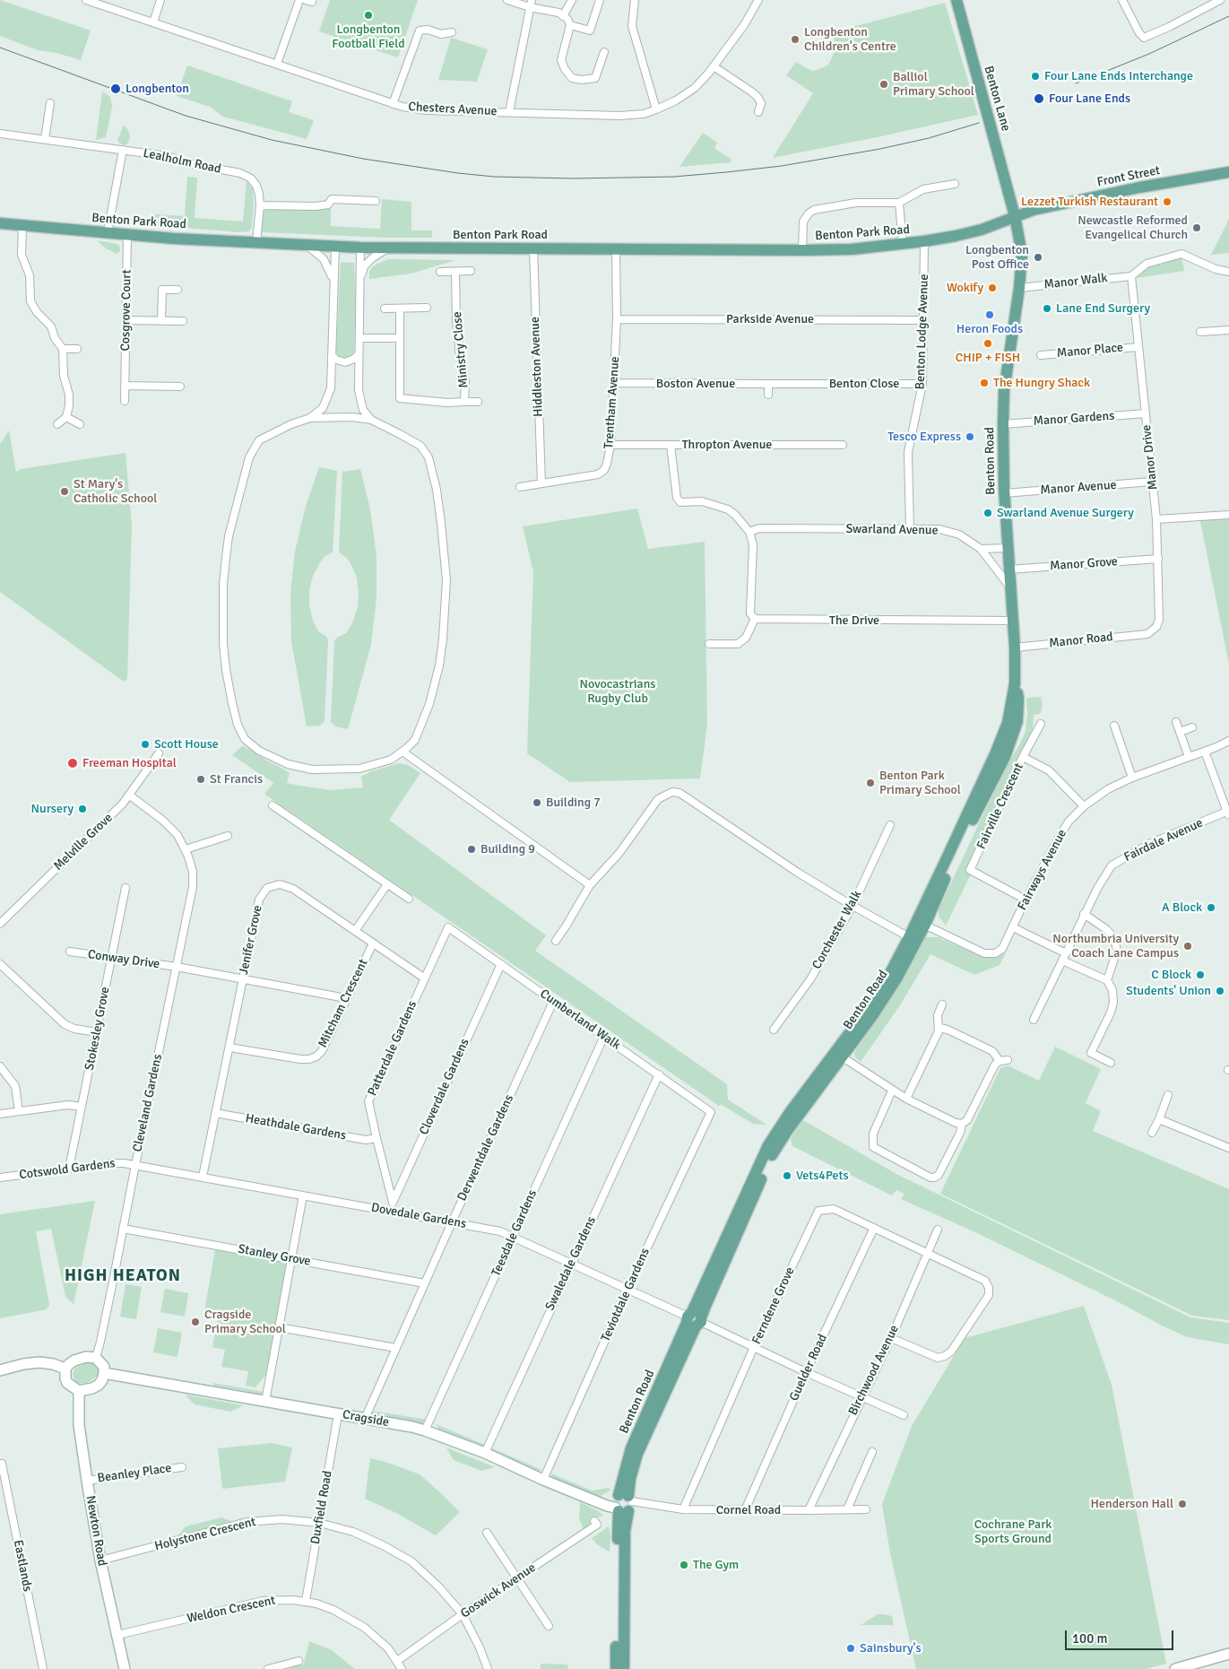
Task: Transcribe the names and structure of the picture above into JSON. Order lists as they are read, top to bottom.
{
  "streets": {
    "main road": [
      "Benton Lane",
      "Front Street",
      "Benton Park Road",
      "Benton Road"
    ],
    "street": [
      "Chesters Avenue",
      "Lealholm Road",
      "Manor Walk",
      "Cosgrove Court",
      "Parkside Avenue",
      "Benton Lodge Avenue",
      "Ministry Close",
      "Manor Place",
      "Hiddleston Avenue",
      "Boston Avenue",
      "Benton Close",
      "Trentham Avenue",
      "Manor Gardens",
      "Thropton Avenue",
      "Manor Drive",
      "Manor Avenue",
      "Swarland Avenue",
      "Manor Grove",
      "The Drive",
      "Manor Road",
      "Fairville Crescent",
      "Fairdale Avenue",
      "Melville Grove",
      "Fairways Avenue",
      "Corchester Walk",
      "Jenifer Grove",
      "Conway Drive",
      "Mitcham Crescent",
      "Cumberland Walk",
      "Stokesley Grove",
      "Patterdale Gardens",
      "Cloverdale Gardens",
      "Cleveland Gardens",
      "Heathdale Gardens",
      "Derwentdale Gardens",
      "Cotswold Gardens",
      "Dovedale Gardens",
      "Teesdale Gardens",
      "Stanley Grove",
      "Swaledale Gardens",
      "Teviotdale Gardens",
      "Ferndene Grove",
      "Guelder Road",
      "Birchwood Avenue",
      "Cragside",
      "Beanley Place",
      "Duxfield Road",
      "Cornel Road",
      "Newton Road",
      "Holystone Crescent",
      "Eastlands",
      "Goswick Avenue",
      "Weldon Crescent"
    ]
  },
  "crossings": [
    ["Benton Lane", "Front Street"],
    ["Benton Lane", "Benton Park Road"],
    ["Benton Lane", "Benton Road"],
    ["Lealholm Road", "Benton Park Road"],
    ["Front Street", "Benton Park Road"],
    ["Front Street", "Benton Road"],
    ["Benton Park Road", "Cosgrove Court"],
    ["Benton Park Road", "Benton Lodge Avenue"],
    ["Benton Park Road", "Hiddleston Avenue"],
    ["Benton Park Road", "Trentham Avenue"],
    ["Benton Park Road", "Benton Road"],
    ["Manor Walk", "Manor Drive"],
    ["Manor Walk", "Benton Road"],
    ["Parkside Avenue", "Benton Lodge Avenue"],
    ["Parkside Avenue", "Trentham Avenue"],
    ["Benton Lodge Avenue", "Benton Close"],
    ["Benton Lodge Avenue", "Swarland Avenue"],
    ["Manor Place", "Manor Drive"],
    ["Hiddleston Avenue", "Trentham Avenue"],
    ["Boston Avenue", "Benton Close"],
    ["Boston Avenue", "Trentham Avenue"],
    ["Trentham Avenue", "Thropton Avenue"],
    ["Manor Gardens", "Manor Drive"],
    ["Manor Gardens", "Benton Road"],
    ["Manor Drive", "Manor Avenue"],
    ["Manor Drive", "Manor Grove"],
    ["Manor Drive", "Manor Road"],
    ["Benton Road", "Manor Avenue"],
    ["Benton Road", "Swarland Avenue"],
    ["Benton Road", "Manor Grove"],
    ["Benton Road", "The Drive"],
    ["Benton Road", "Manor Road"],
    ["Benton Road", "Fairways Avenue"],
    ["Benton Road", "Dovedale Gardens"],
    ["Benton Road", "Cragside"],
    ["Benton Road", "Cornel Road"],
    ["Fairville Crescent", "Fairways Avenue"],
    ["Melville Grove", "Cleveland Gardens"],
    ["Jenifer Grove", "Conway Drive"],
    ["Jenifer Grove", "Mitcham Crescent"],
    ["Jenifer Grove", "Patterdale Gardens"],
    ["Jenifer Grove", "Heathdale Gardens"],
    ["Jenifer Grove", "Dovedale Gardens"],
    ["Conway Drive", "Mitcham Crescent"],
    ["Conway Drive", "Stokesley Grove"],
    ["Conway Drive", "Cleveland Gardens"],
    ["Cumberland Walk", "Patterdale Gardens"],
    ["Cumberland Walk", "Cloverdale Gardens"],
    ["Cumberland Walk", "Derwentdale Gardens"],
    ["Cumberland Walk", "Teesdale Gardens"],
    ["Cumberland Walk", "Swaledale Gardens"],
    ["Cumberland Walk", "Teviotdale Gardens"],
    ["Stokesley Grove", "Cotswold Gardens"],
    ["Patterdale Gardens", "Cloverdale Gardens"],
    ["Patterdale Gardens", "Heathdale Gardens"],
    ["Cloverdale Gardens", "Dovedale Gardens"],
    ["Cleveland Gardens", "Cotswold Gardens"],
    ["Cleveland Gardens", "Dovedale Gardens"],
    ["Cleveland Gardens", "Stanley Grove"],
    ["Cleveland Gardens", "Cragside"],
    ["Cleveland Gardens", "Newton Road"],
    ["Derwentdale Gardens", "Dovedale Gardens"],
    ["Derwentdale Gardens", "Stanley Grove"],
    ["Derwentdale Gardens", "Cragside"],
    ["Cotswold Gardens", "Dovedale Gardens"],
    ["Dovedale Gardens", "Teesdale Gardens"],
    ["Dovedale Gardens", "Swaledale Gardens"],
    ["Dovedale Gardens", "Teviotdale Gardens"],
    ["Dovedale Gardens", "Ferndene Grove"],
    ["Dovedale Gardens", "Guelder Road"],
    ["Dovedale Gardens", "Birchwood Avenue"],
    ["Teesdale Gardens", "Cragside"],
    ["Swaledale Gardens", "Cragside"],
    ["Teviotdale Gardens", "Cragside"],
    ["Ferndene Grove", "Guelder Road"],
    ["Ferndene Grove", "Birchwood Avenue"],
    ["Ferndene Grove", "Cornel Road"],
    ["Guelder Road", "Cornel Road"],
    ["Birchwood Avenue", "Cornel Road"],
    ["Cragside", "Duxfield Road"],
    ["Cragside", "Cornel Road"],
    ["Cragside", "Newton Road"],
    ["Beanley Place", "Newton Road"],
    ["Duxfield Road", "Holystone Crescent"],
    ["Duxfield Road", "Weldon Crescent"],
    ["Newton Road", "Holystone Crescent"],
    ["Newton Road", "Weldon Crescent"],
    ["Holystone Crescent", "Goswick Avenue"],
    ["Goswick Avenue", "Weldon Crescent"]
  ],
  "districts": ["HIGH HEATON"],
  "parks": ["Novocastrians Rugby Club", "Cochrane Park Sports Ground"],
  "places": [
    "Longbenton Football Field",
    "Longbenton Children's Centre",
    "Four Lane Ends Interchange",
    "Balliol Primary School",
    "Longbenton",
    "Four Lane Ends",
    "Lezzet Turkish Restaurant",
    "Newcastle Reformed Evangelical Church",
    "Longbenton Post Office",
    "Wokify",
    "Lane End Surgery",
    "Heron Foods",
    "CHIP + FISH",
    "The Hungry Shack",
    "Tesco Express",
    "St Mary's Catholic School",
    "Swarland Avenue Surgery",
    "Scott House",
    "Freeman Hospital",
    "St Francis",
    "Benton Park Primary School",
    "Building 7",
    "Nursery",
    "Building 9",
    "A Block",
    "Northumbria University Coach Lane Campus",
    "C Block",
    "Students' Union",
    "Vets4Pets",
    "Cragside Primary School",
    "Henderson Hall",
    "The Gym",
    "Sainsbury's"
  ],
  "scale_bar": "100 m"
}
